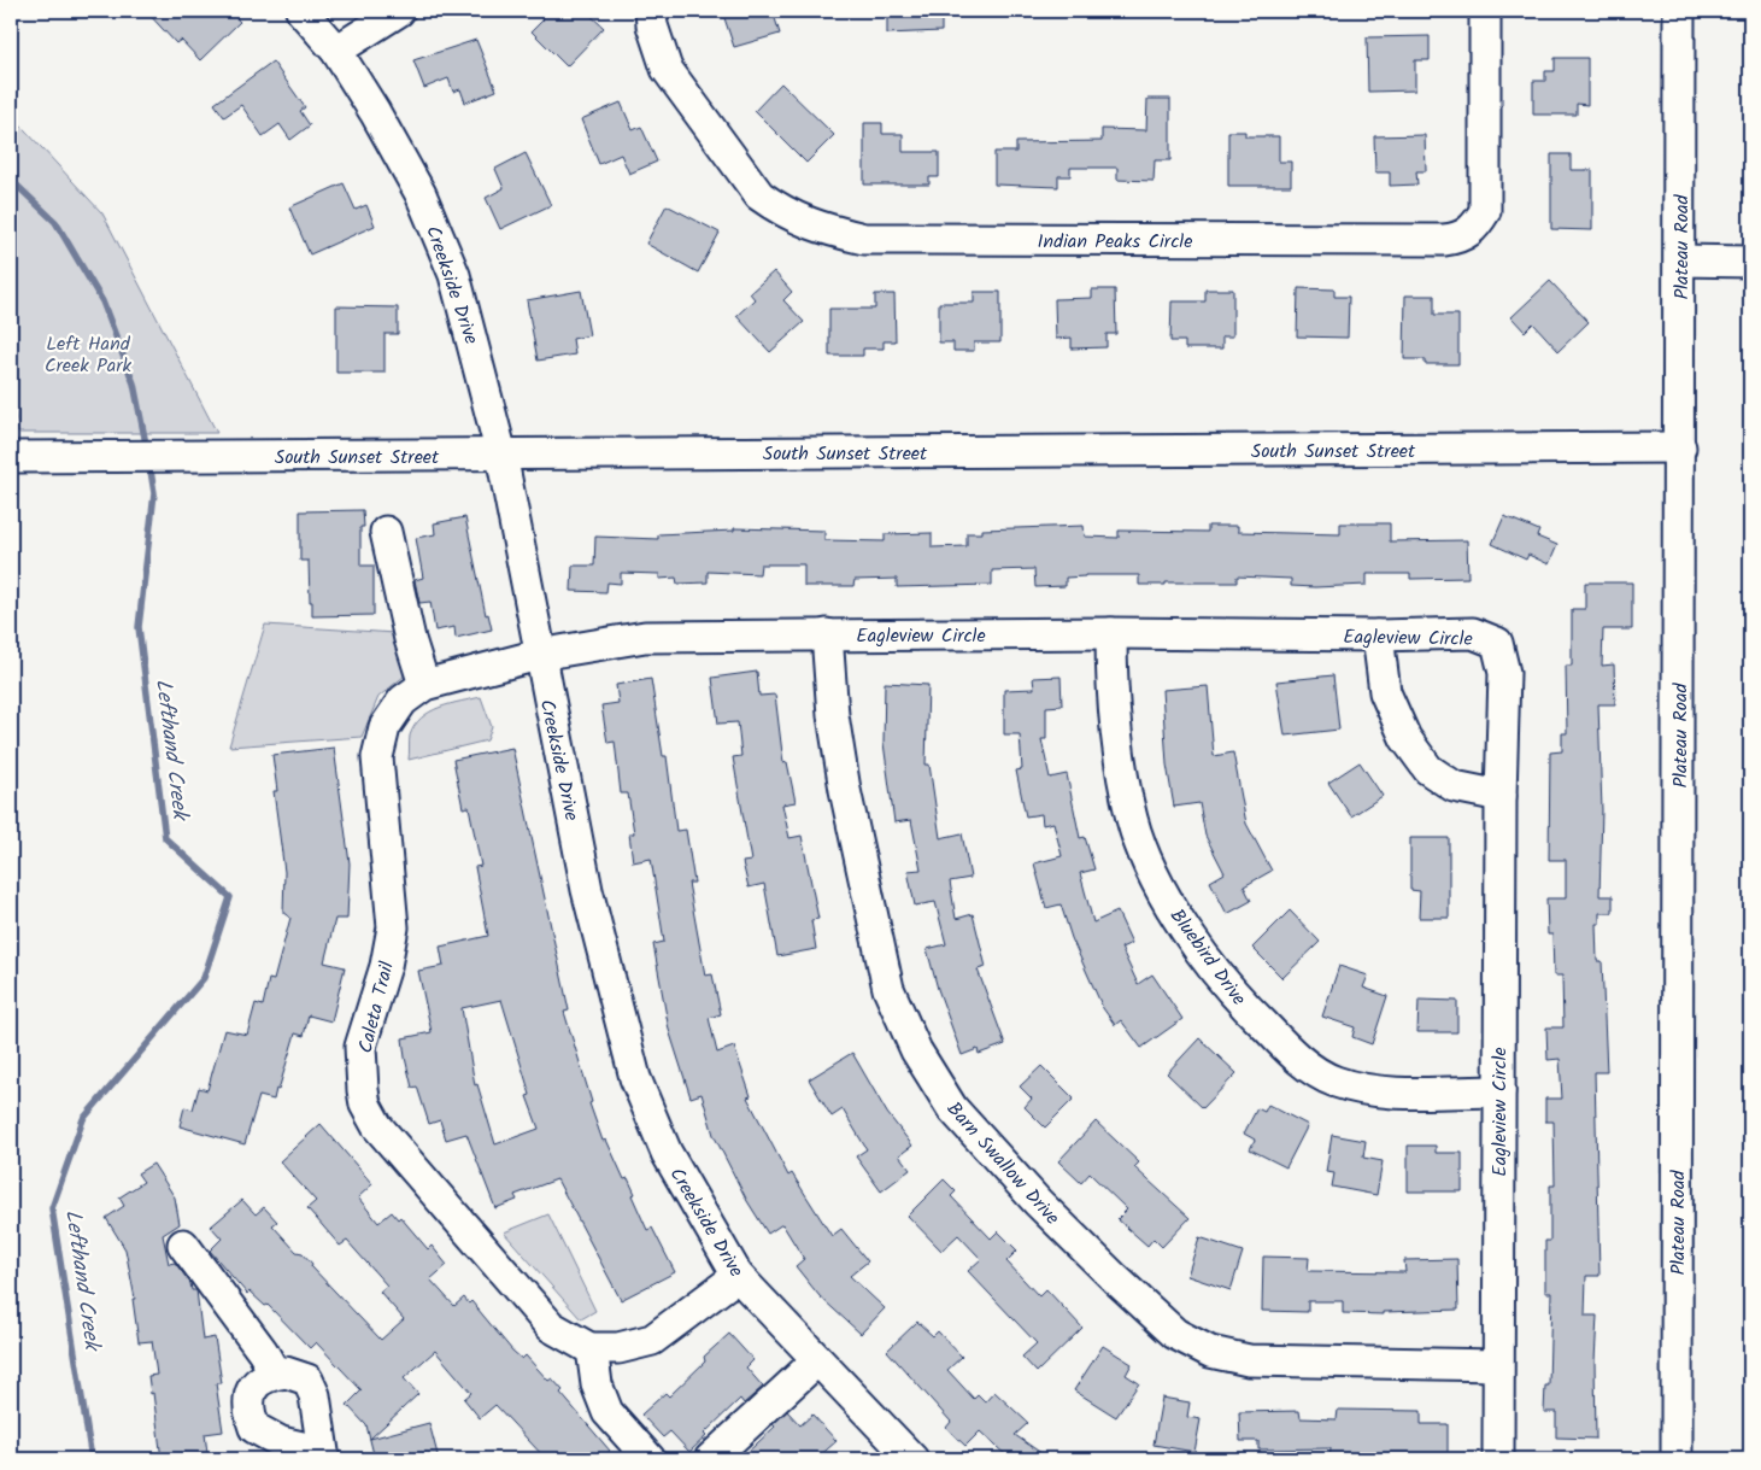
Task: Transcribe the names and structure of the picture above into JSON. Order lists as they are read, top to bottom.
{
  "streets": {
    "street": [
      "Indian Peaks Circle",
      "Plateau Road",
      "Creekside Drive",
      "South Sunset Street",
      "Eagleview Circle",
      "Bluebird Drive",
      "Caleta Trail",
      "Barn Swallow Drive"
    ]
  },
  "crossings": [
    ["Plateau Road", "South Sunset Street"],
    ["Creekside Drive", "South Sunset Street"],
    ["Creekside Drive", "Eagleview Circle"],
    ["Creekside Drive", "Caleta Trail"],
    ["Eagleview Circle", "Bluebird Drive"],
    ["Eagleview Circle", "Caleta Trail"],
    ["Eagleview Circle", "Barn Swallow Drive"]
  ],
  "water": ["Lefthand Creek"],
  "parks": ["Left Hand Creek Park"]
}
